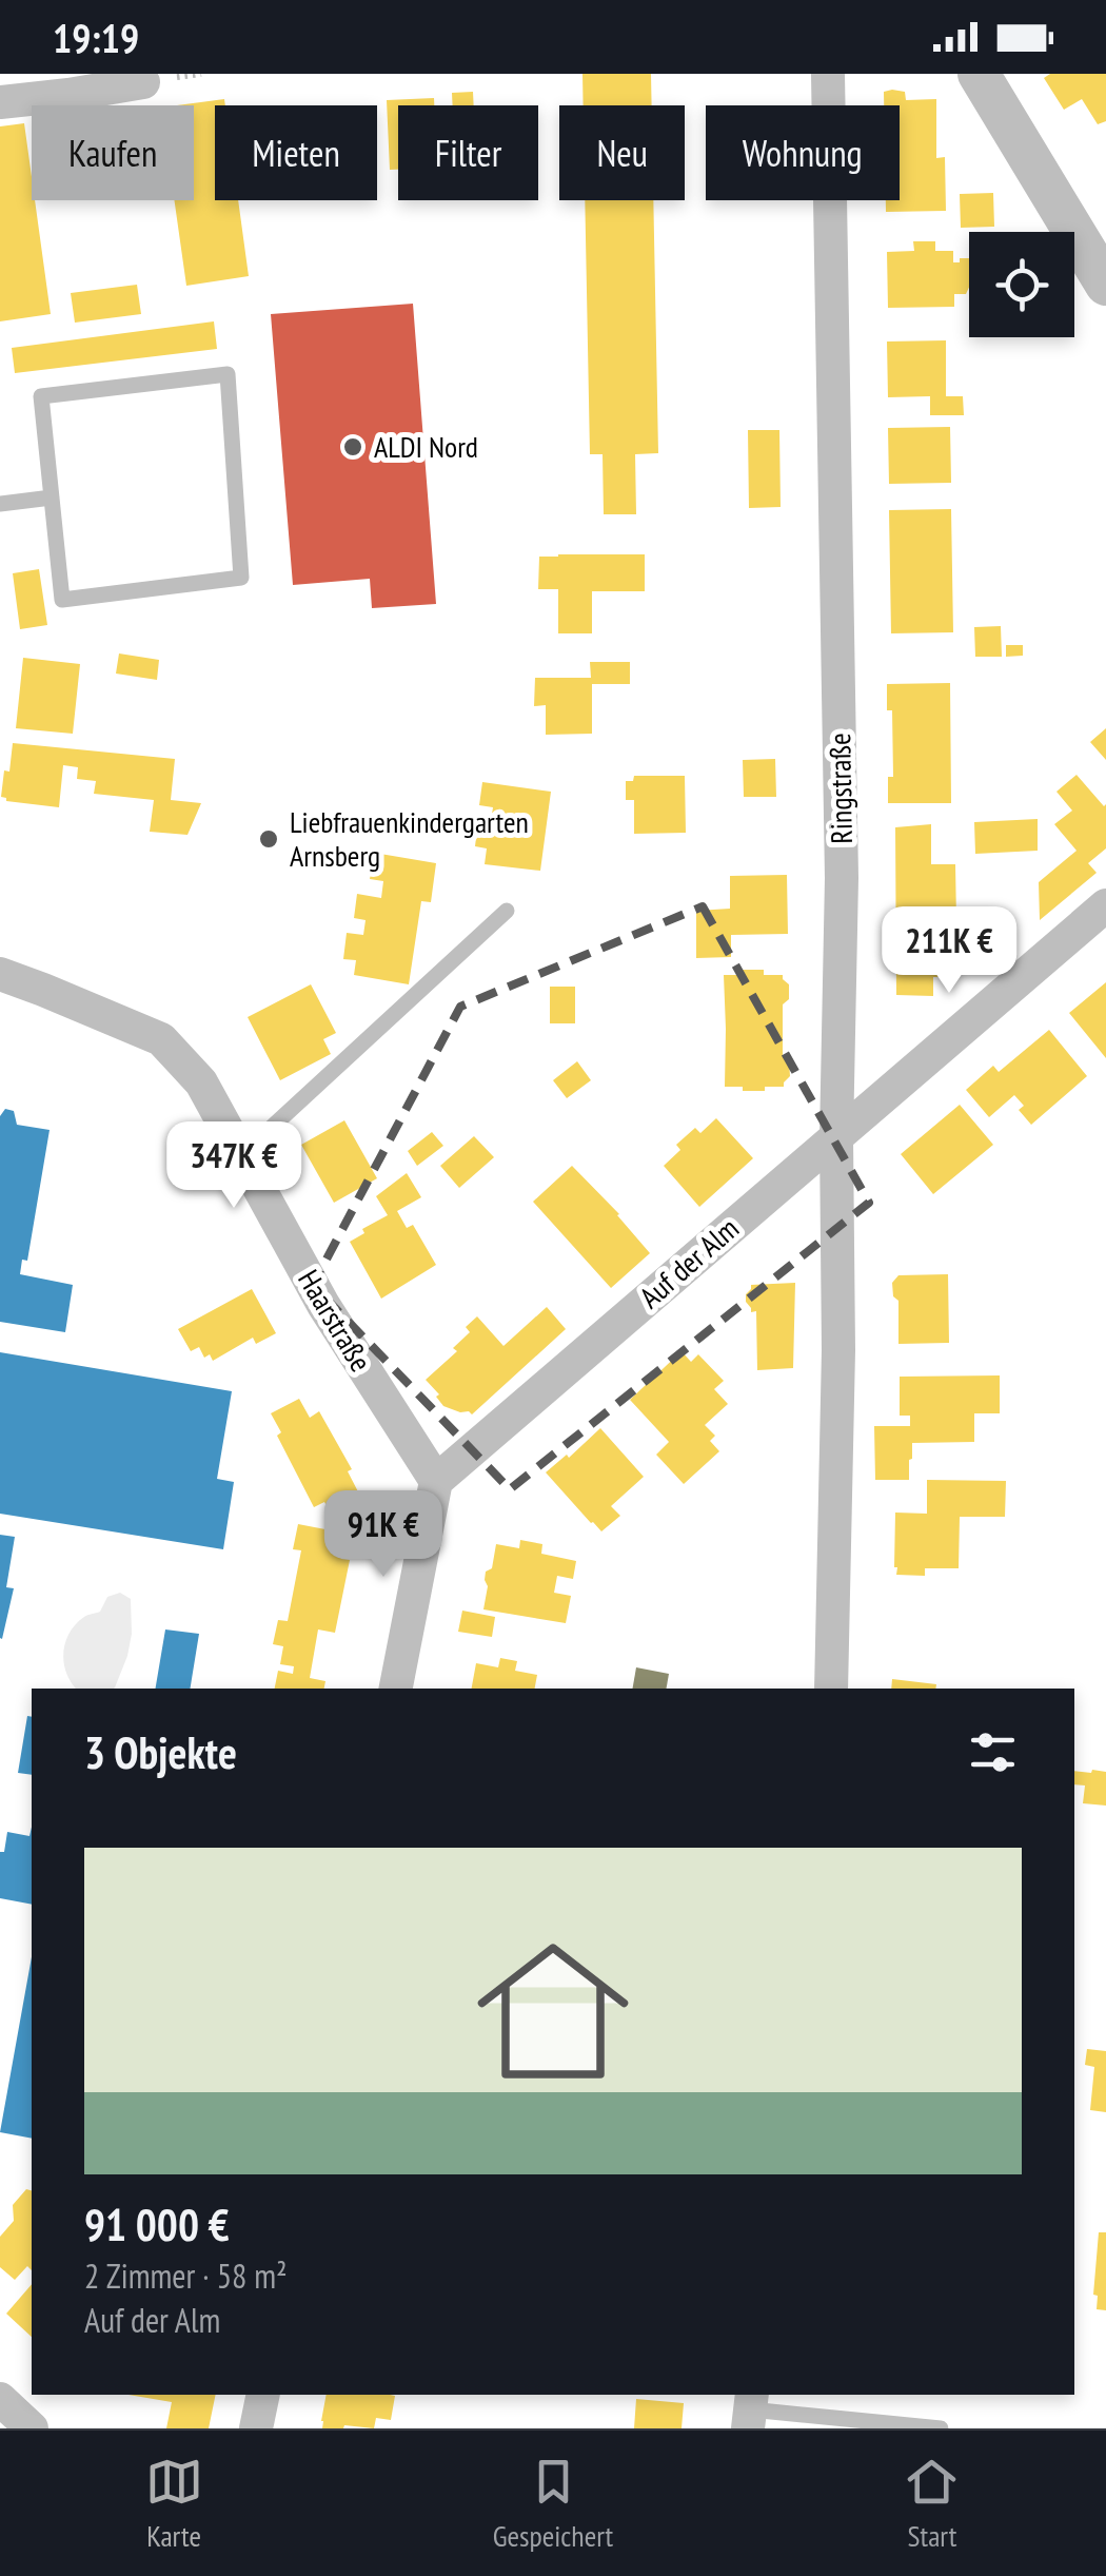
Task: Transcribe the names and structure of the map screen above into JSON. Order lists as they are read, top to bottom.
{
  "streets": {
    "street": ["Ringstraße", "Auf der Alm", "Haarstraße"]
  },
  "crossings": [
    ["Ringstraße", "Auf der Alm"],
    ["Auf der Alm", "Haarstraße"]
  ],
  "places": ["ALDI Nord", "Liebfrauenkindergarten Arnsberg"],
  "page": {
    "status": "19:19",
    "chip": [
      "Kaufen",
      "Mieten",
      "Filter",
      "Neu",
      "Wohnung"
    ],
    "price": ["211K €", "347K €", "91K €"],
    "heading": "3 Objekte",
    "list": [
      {
        "name": "91 000 €",
        "note": "2 Zimmer · 58 m² · Auf der Alm"
      }
    ],
    "tabs": ["Karte", "Gespeichert", "Start"]
  }
}
